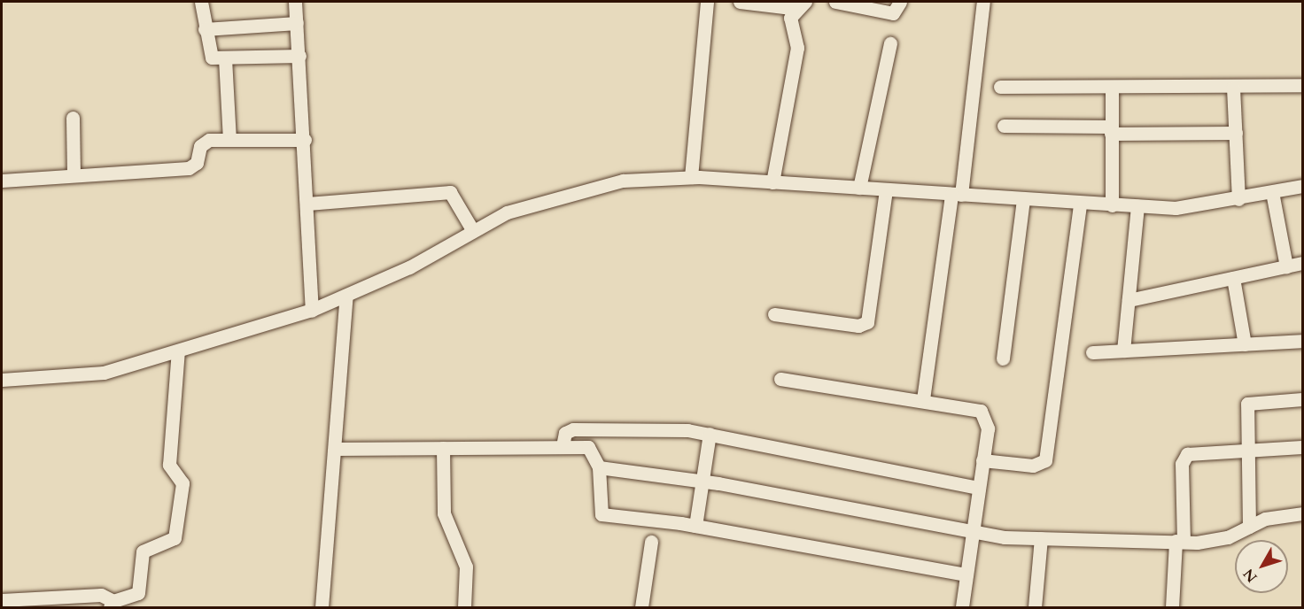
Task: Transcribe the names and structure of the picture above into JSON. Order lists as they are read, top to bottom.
{
  "north": "bottom left"
}
